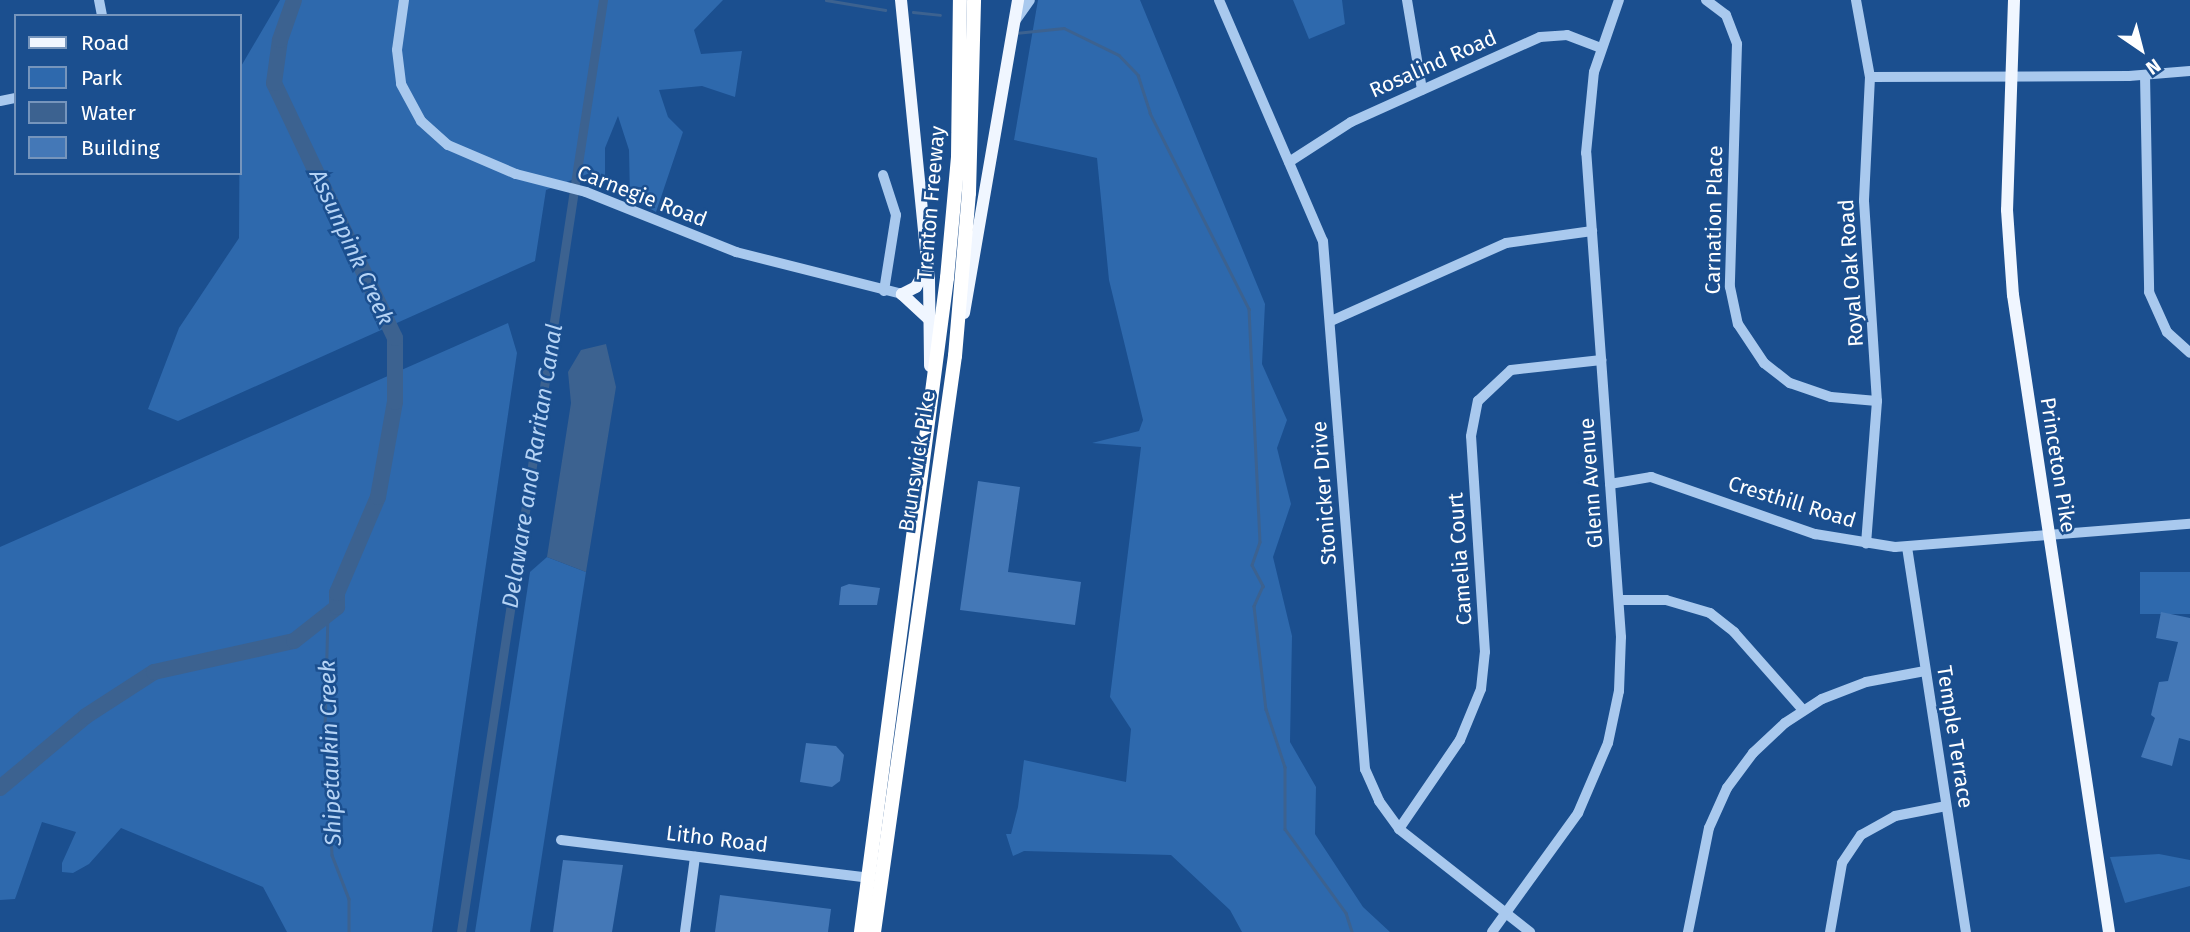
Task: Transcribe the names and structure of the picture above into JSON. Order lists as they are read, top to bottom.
{
  "streets": {
    "highway": ["Trenton Freeway", "Brunswick Pike"],
    "main road": ["Princeton Pike"],
    "street": [
      "Rosalind Road",
      "Carnegie Road",
      "Carnation Place",
      "Royal Oak Road",
      "Glenn Avenue",
      "Stonicker Drive",
      "Cresthill Road",
      "Camelia Court",
      "Temple Terrace",
      "Litho Road"
    ]
  },
  "crossings": [
    ["Rosalind Road", "Glenn Avenue"],
    ["Rosalind Road", "Stonicker Drive"],
    ["Trenton Freeway", "Brunswick Pike"],
    ["Carnation Place", "Royal Oak Road"],
    ["Royal Oak Road", "Cresthill Road"],
    ["Brunswick Pike", "Litho Road"],
    ["Princeton Pike", "Cresthill Road"],
    ["Glenn Avenue", "Stonicker Drive"],
    ["Glenn Avenue", "Cresthill Road"],
    ["Glenn Avenue", "Camelia Court"],
    ["Stonicker Drive", "Camelia Court"],
    ["Cresthill Road", "Temple Terrace"]
  ],
  "water": ["Assunpink Creek", "Delaware and Raritan Canal", "Shipetaukin Creek"],
  "legend": [
    "Road",
    "Park",
    "Water",
    "Building"
  ],
  "north": "bottom right"
}
